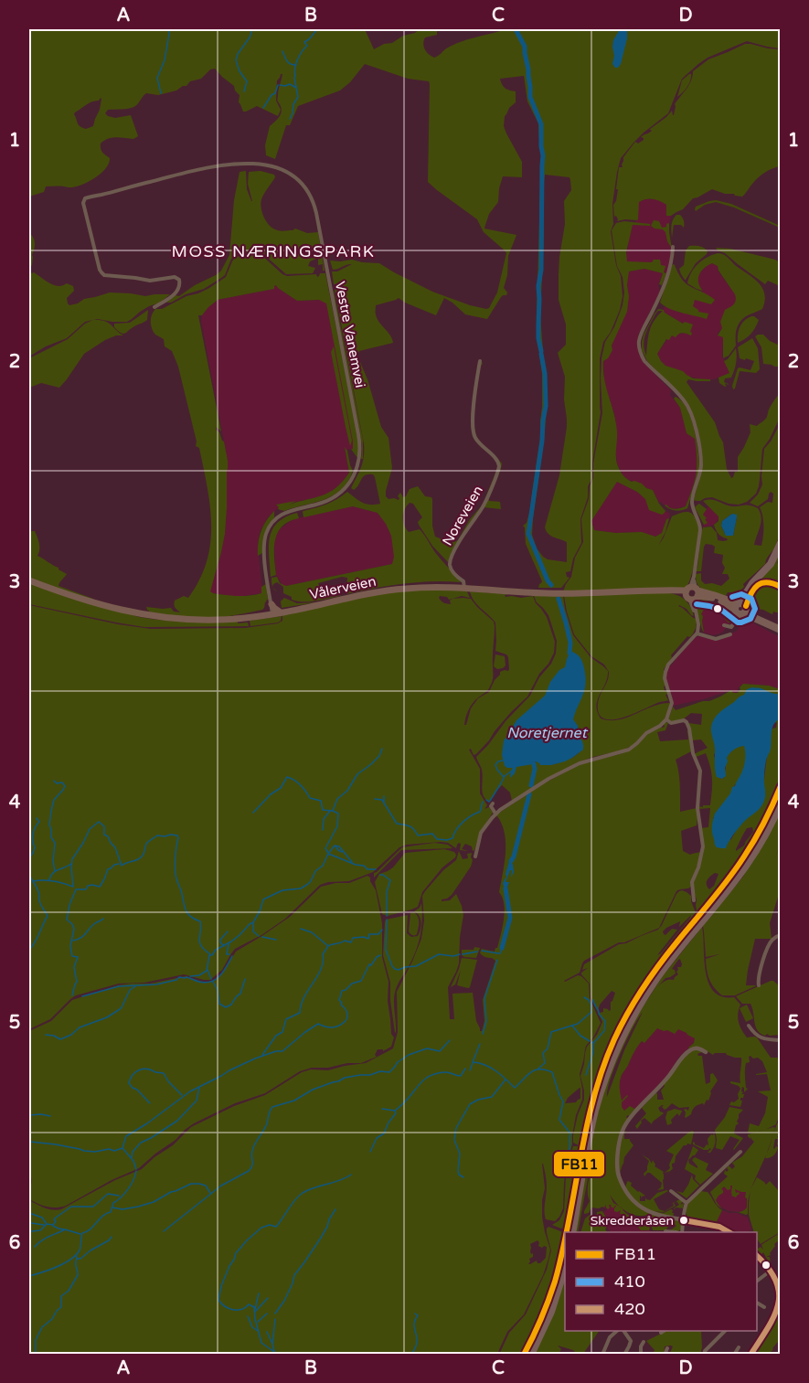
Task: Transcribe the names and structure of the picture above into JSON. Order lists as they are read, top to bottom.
{
  "streets": {
    "highway": ["Vålerveien"],
    "street": ["Vestre Vanemvei", "Noreveien"]
  },
  "crossings": [
    ["Vestre Vanemvei", "Vålerveien"],
    ["Noreveien", "Vålerveien"]
  ],
  "districts": ["MOSS NÆRINGSPARK"],
  "water": ["Noretjernet"],
  "places": ["Skredderåsen"],
  "lines": ["transit line FB11", "transit line 410", "transit line 420"],
  "legend": ["FB11", "410", "420"],
  "grid": {
    "columns": [
      "A",
      "B",
      "C",
      "D"
    ],
    "rows": [
      "1",
      "2",
      "3",
      "4",
      "5",
      "6"
    ]
  }
}
